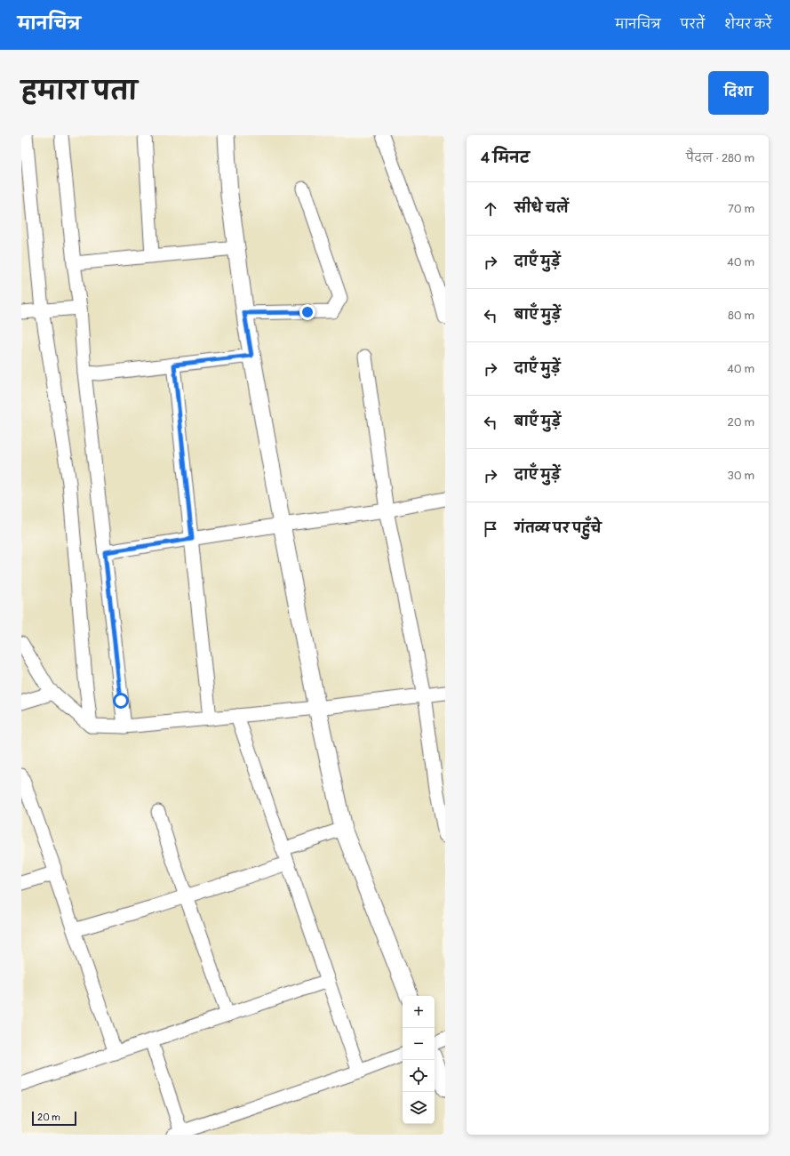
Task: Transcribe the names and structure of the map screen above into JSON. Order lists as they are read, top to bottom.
{
  "scale_bar": "20 m",
  "page": {
    "header": "मानचित्र",
    "nav": ["मानचित्र", "परतें", "शेयर करें"],
    "title": "हमारा पता",
    "buttons": "दिशा",
    "heading": ["4 मिनट", "पैदल · 280 m"],
    "list": [
      ["सीधे चलें", "70 m"],
      ["दाएँ मुड़ें", "40 m"],
      ["बाएँ मुड़ें", "80 m"],
      ["दाएँ मुड़ें", "40 m"],
      ["बाएँ मुड़ें", "20 m"],
      ["दाएँ मुड़ें", "30 m"],
      "गंतव्य पर पहुँचे"
    ],
    "map_buttons": ["+", "−"],
    "scale": "20 m"
  }
}
